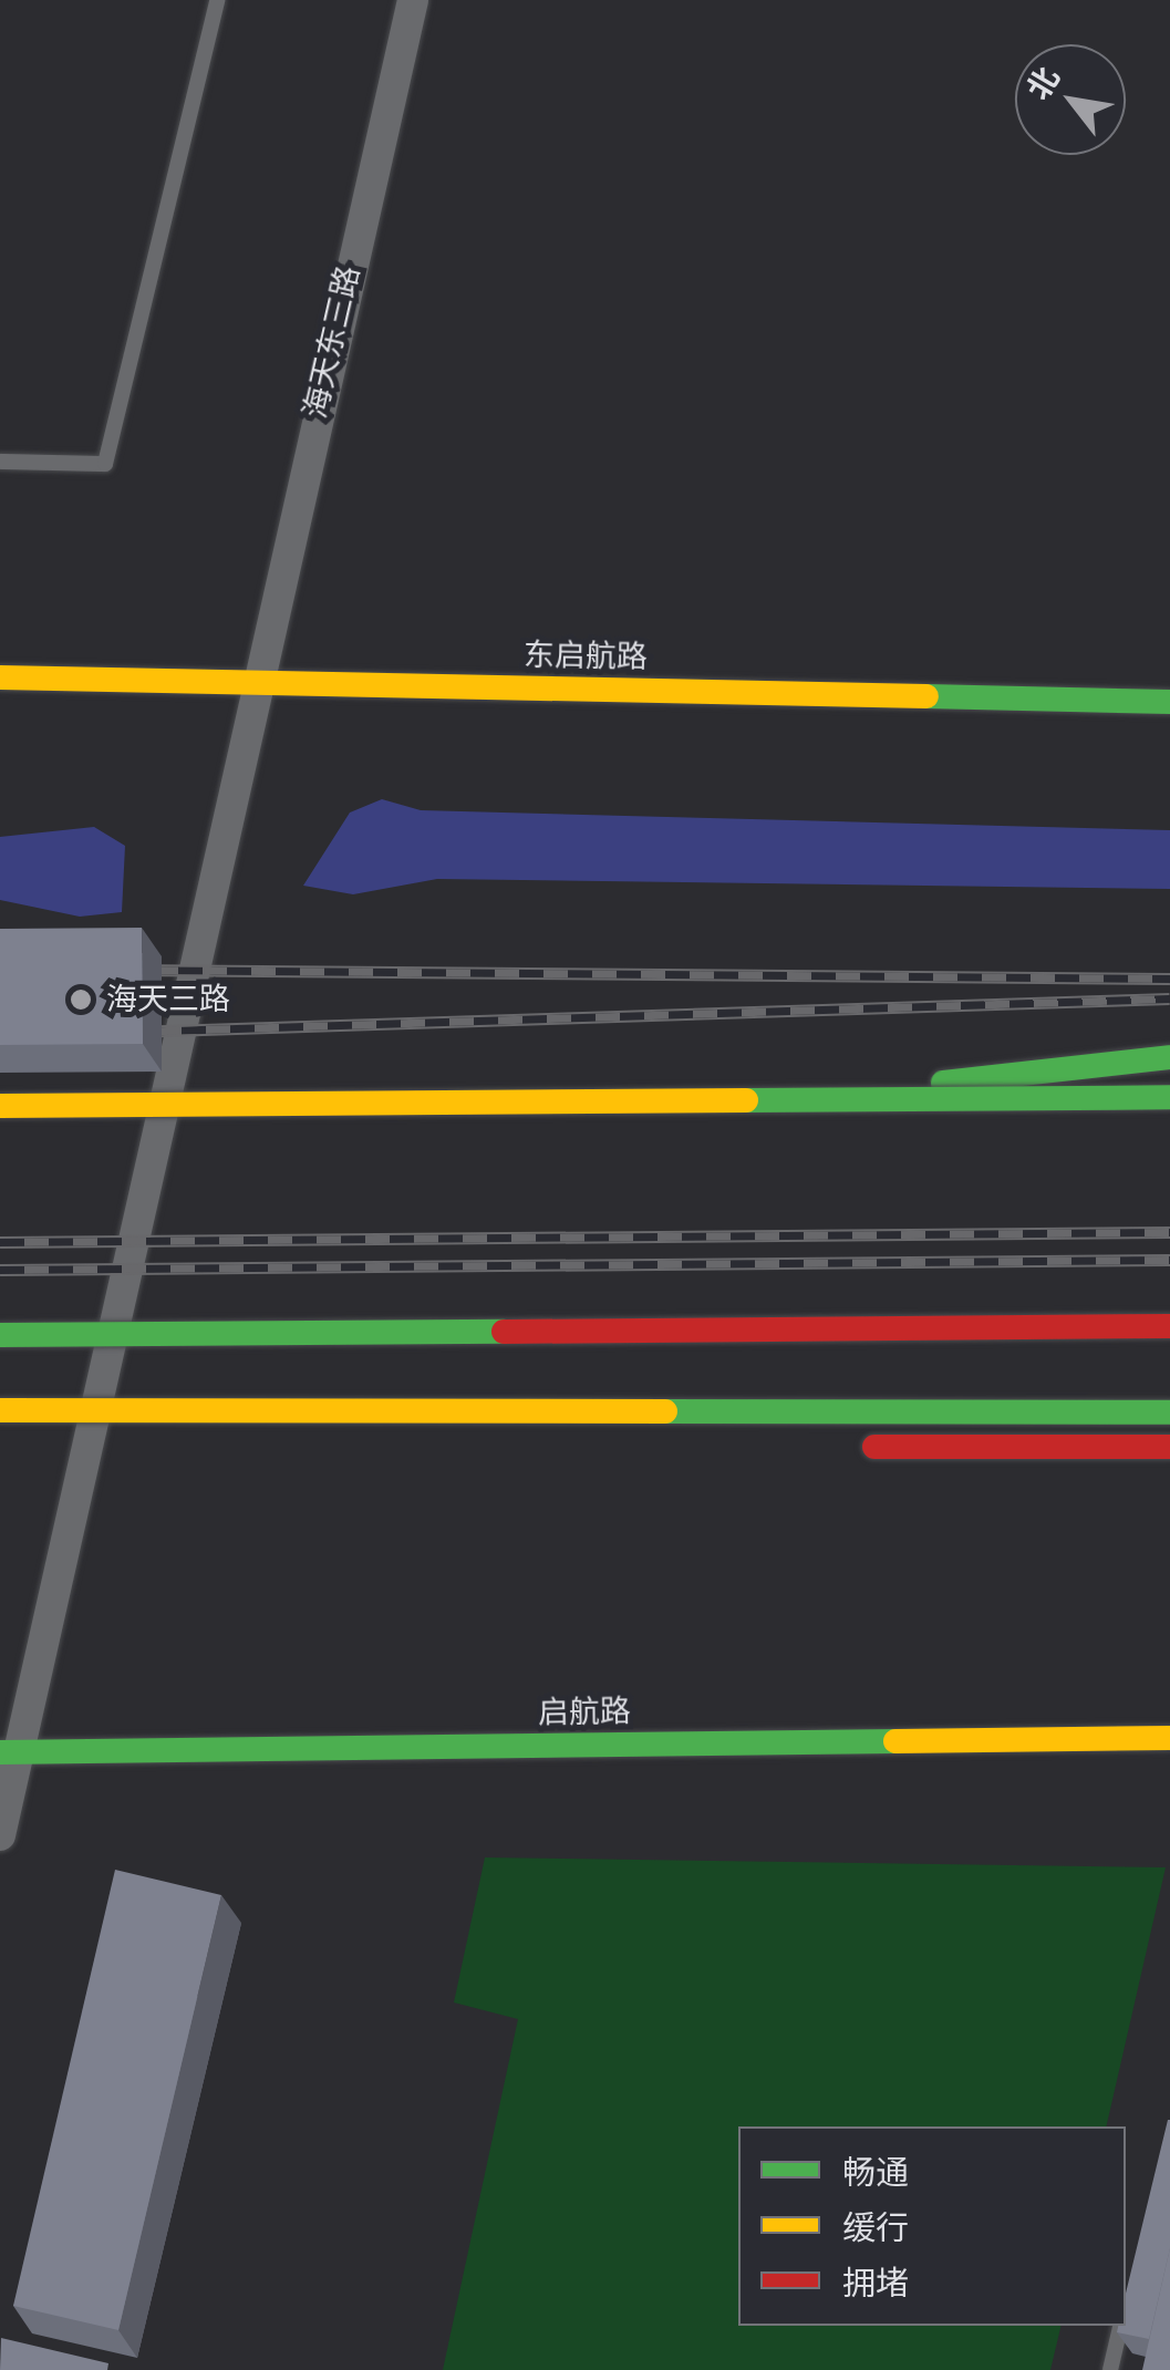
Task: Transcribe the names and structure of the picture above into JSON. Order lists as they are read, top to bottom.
{
  "streets": {
    "main road": ["东启航路", "启航路"],
    "street": ["海天东三路"]
  },
  "crossings": [
    ["海天东三路", "东启航路"]
  ],
  "places": ["海天三路"],
  "legend": ["畅通", "缓行", "拥堵"],
  "north": "top left"
}
